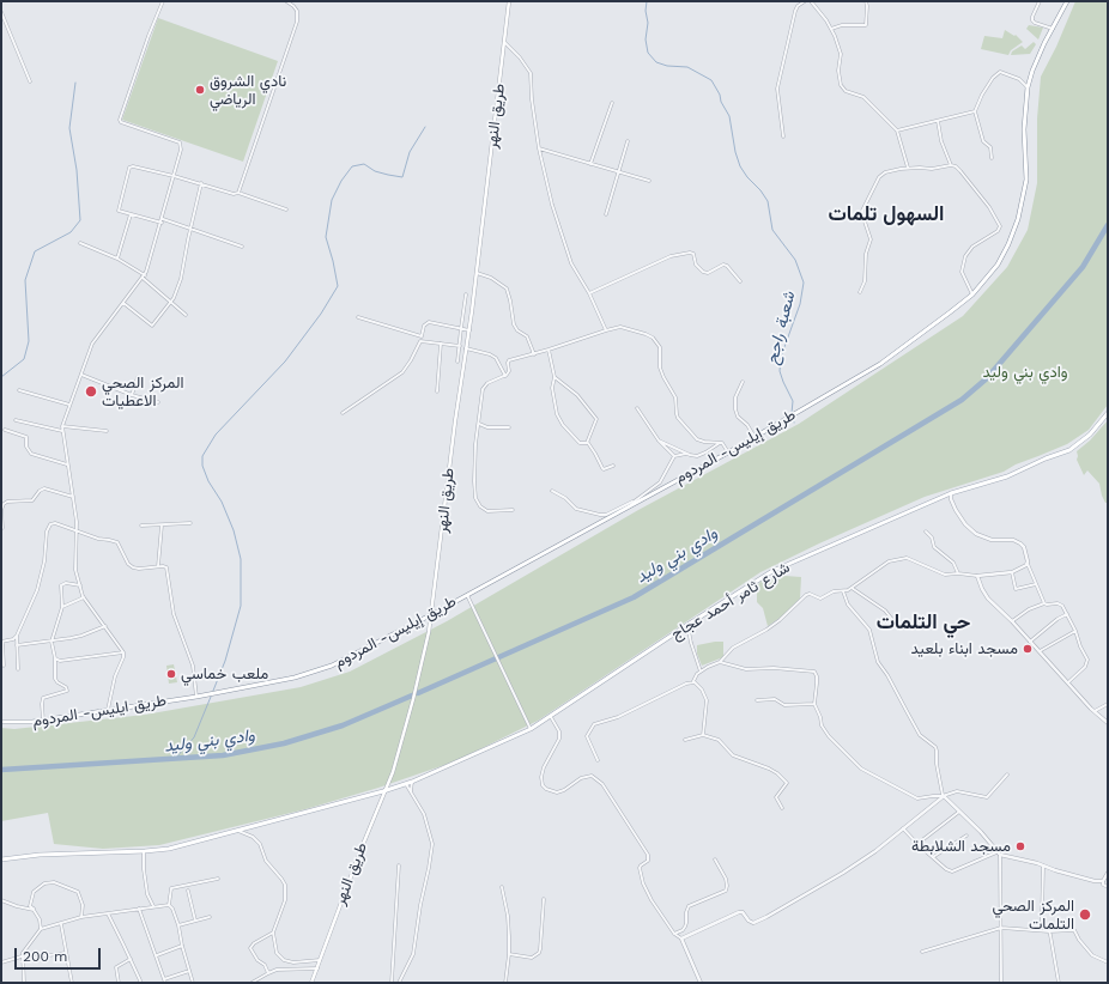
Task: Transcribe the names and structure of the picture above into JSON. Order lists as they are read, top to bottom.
{
  "streets": {
    "main road": [
      "طريق النهر",
      "طريق إيليس- المردوم",
      "شارع ثامر أحمد عجاج",
      "طريق ايليس- المردوم"
    ]
  },
  "crossings": [
    ["طريق النهر", "طريق إيليس- المردوم"],
    ["طريق النهر", "شارع ثامر أحمد عجاج"],
    ["طريق إيليس- المردوم", "طريق ايليس- المردوم"]
  ],
  "districts": ["السهول تلمات", "حي التلمات"],
  "water": ["شعبة راجح", "وادي بني وليد"],
  "parks": ["وادي بني وليد"],
  "places": [
    "نادي الشروق الرياضي",
    "المركز الصحي الاعطيات",
    "مسجد ابناء بلعيد",
    "ملعب خماسي",
    "مسجد الشلابطة",
    "المركز الصحي التلمات"
  ],
  "scale_bar": "200 m"
}
